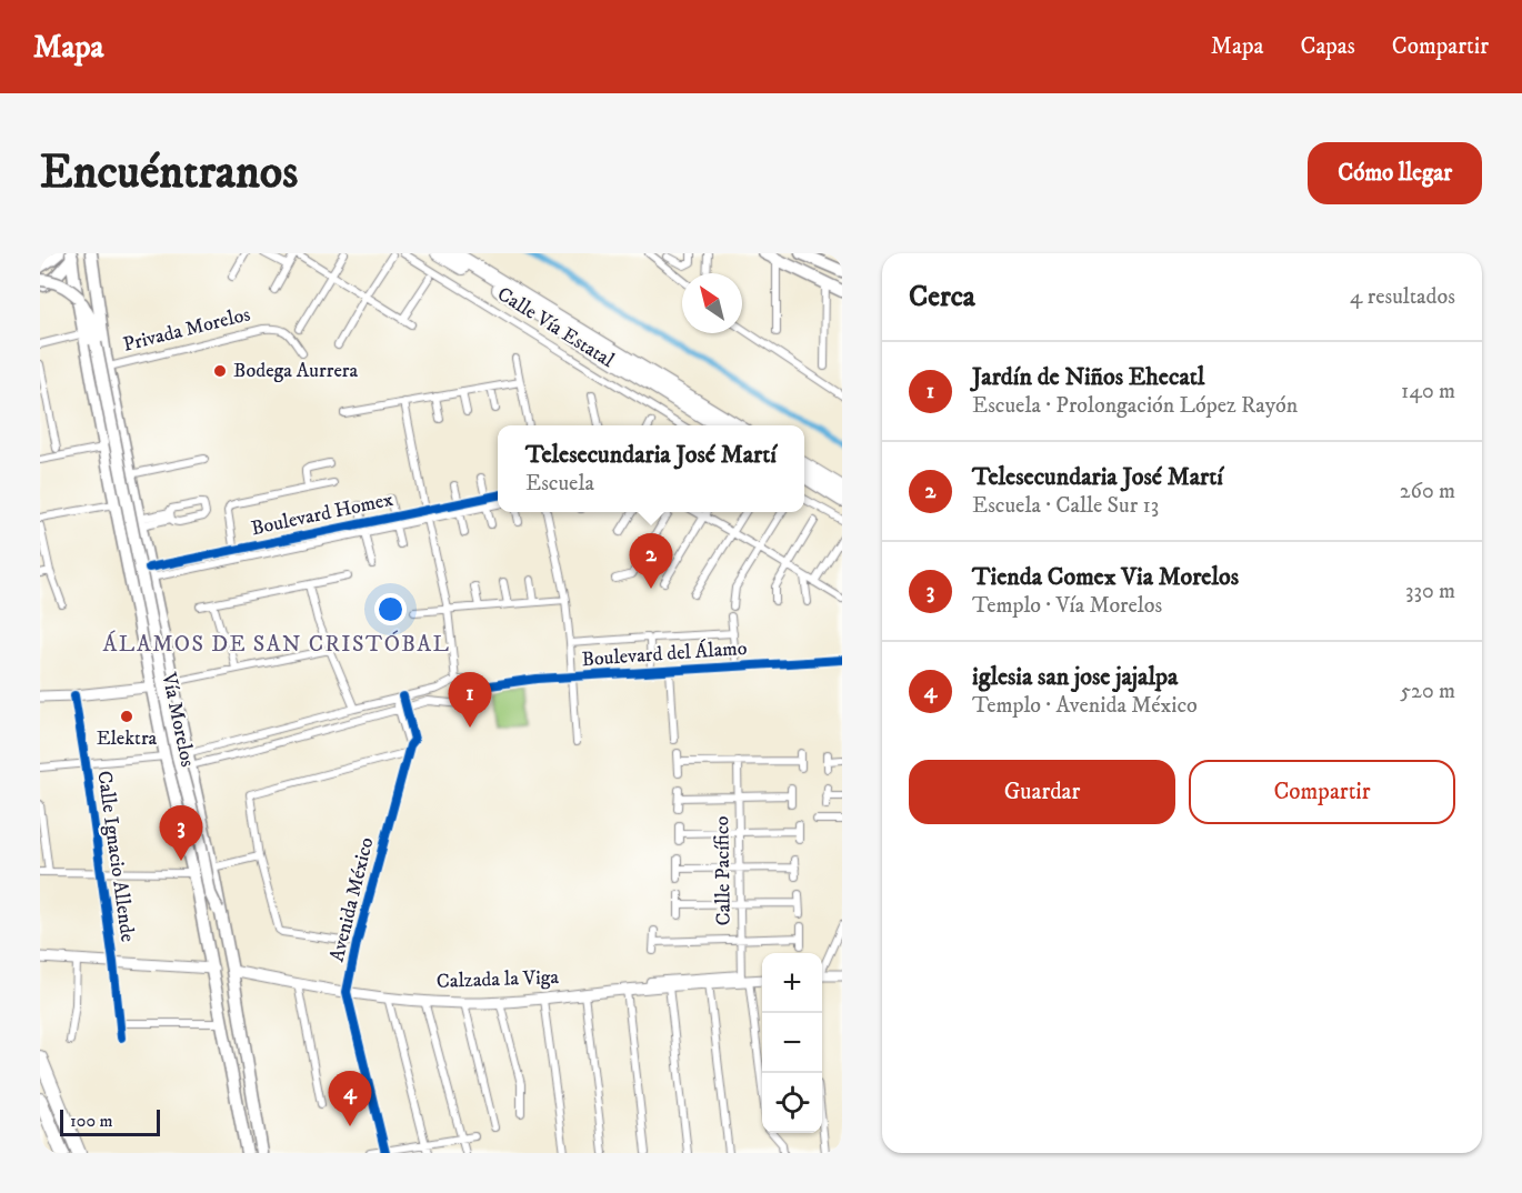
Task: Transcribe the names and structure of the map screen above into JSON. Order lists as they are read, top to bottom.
{
  "streets": {
    "main road": ["Vía Morelos", "Calzada la Viga"],
    "street": [
      "Calle Vía Estatal",
      "Privada Morelos",
      "Boulevard Homex",
      "Boulevard del Álamo",
      "Calle Ignacio Allende",
      "Calle Pacífico",
      "Avenida México"
    ]
  },
  "crossings": [
    ["Privada Morelos", "Vía Morelos"],
    ["Boulevard Homex", "Vía Morelos"],
    ["Vía Morelos", "Calzada la Viga"],
    ["Calle Pacífico", "Calzada la Viga"],
    ["Avenida México", "Calzada la Viga"]
  ],
  "districts": ["ÁLAMOS DE SAN CRISTÓBAL"],
  "places": ["Bodega Aurrera", "Elektra"],
  "scale_bar": "100 m",
  "north": "top left",
  "page": {
    "header": "Mapa",
    "nav": ["Mapa", "Capas", "Compartir"],
    "buttons": [
      "Cómo llegar",
      ["Guardar", "Compartir"]
    ],
    "title": "Encuéntranos",
    "heading": ["Cerca", "4 resultados"],
    "list": [
      {
        "mark": "1",
        "name": "Jardín de Niños Ehecatl",
        "note": "Escuela · Prolongación López Rayón",
        "value": "140 m"
      },
      {
        "mark": "2",
        "name": "Telesecundaria José Martí",
        "note": "Escuela · Calle Sur 13",
        "value": "260 m"
      },
      {
        "mark": "3",
        "name": "Tienda Comex Via Morelos",
        "note": "Templo · Vía Morelos",
        "value": "330 m"
      },
      {
        "mark": "4",
        "name": "iglesia san jose jajalpa",
        "note": "Templo · Avenida México",
        "value": "520 m"
      }
    ],
    "popup": ["Telesecundaria José Martí", "Escuela"],
    "pins": [
      "2",
      "1",
      "3",
      "4"
    ],
    "map_buttons": ["+", "−"],
    "scale": "100 m"
  }
}
